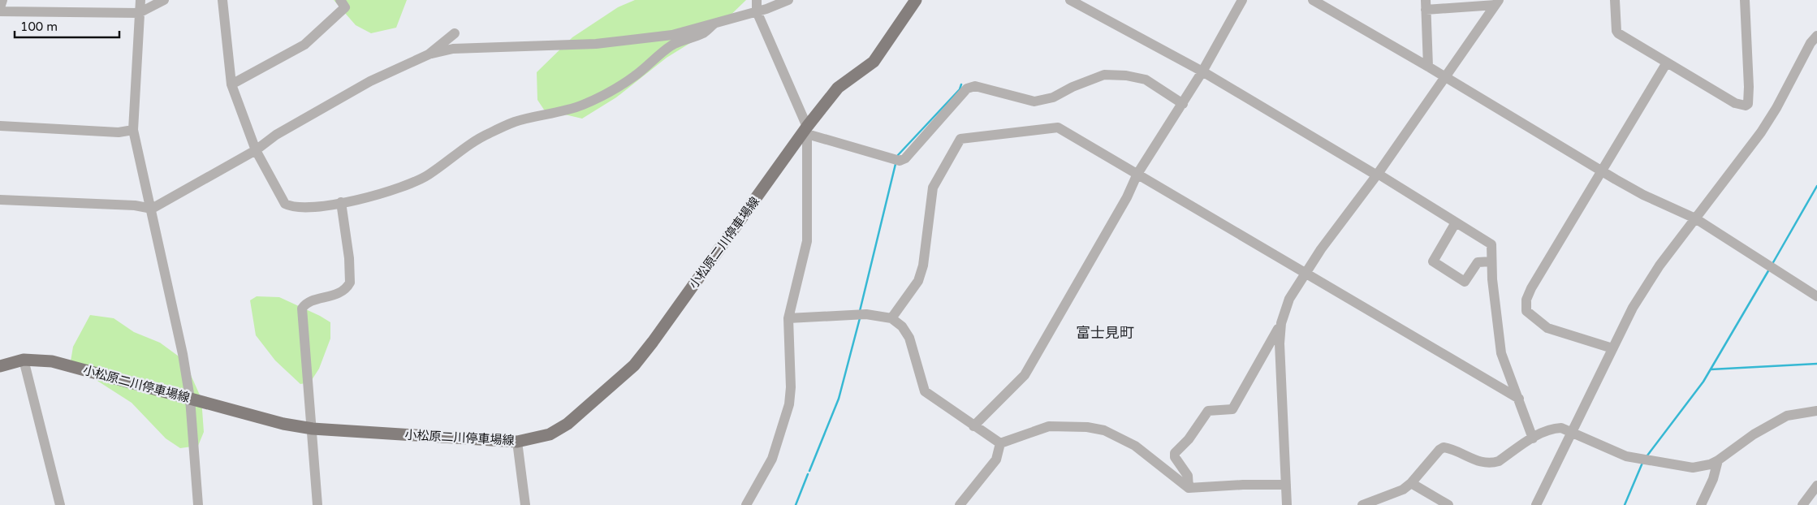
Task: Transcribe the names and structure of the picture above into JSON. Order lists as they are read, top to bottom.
{
  "streets": {
    "main road": ["小松原二川停車場線"]
  },
  "districts": ["富士見町"],
  "scale_bar": "100 m"
}
